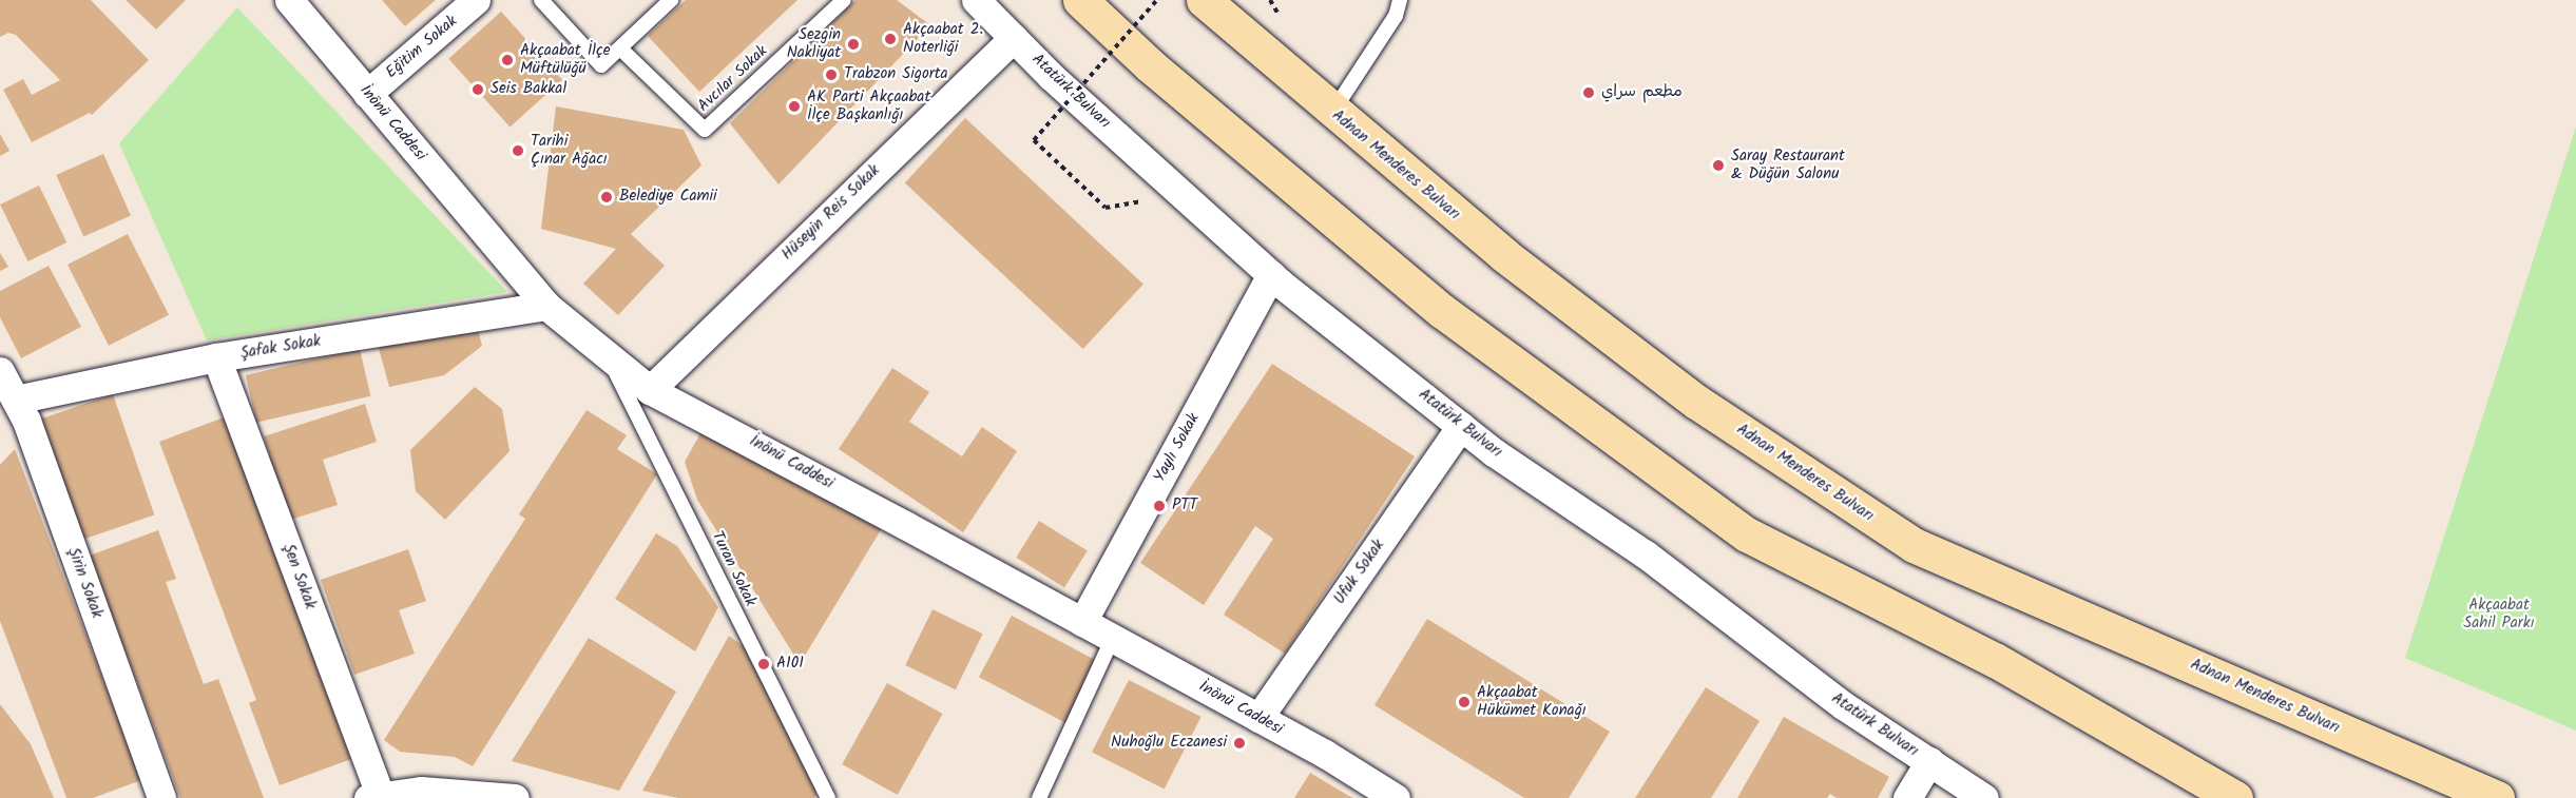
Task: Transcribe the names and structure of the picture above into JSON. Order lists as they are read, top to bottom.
{
  "streets": {
    "highway": ["Adnan Menderes Bulvarı"],
    "street": [
      "Eğitim Sokak",
      "Atatürk Bulvarı",
      "İnönü Caddesi",
      "Hüseyin Reis Sokak",
      "Şafak Sokak",
      "Yaylı Sokak",
      "Ufuk Sokak",
      "Şen Sokak",
      "Şirin Sokak"
    ],
    "lane": ["Avcılar Sokak", "Turan Sokak"]
  },
  "crossings": [
    ["Eğitim Sokak", "İnönü Caddesi"],
    ["Atatürk Bulvarı", "Hüseyin Reis Sokak"],
    ["Atatürk Bulvarı", "Yaylı Sokak"],
    ["Atatürk Bulvarı", "Ufuk Sokak"],
    ["İnönü Caddesi", "Hüseyin Reis Sokak"],
    ["İnönü Caddesi", "Şafak Sokak"],
    ["İnönü Caddesi", "Yaylı Sokak"],
    ["İnönü Caddesi", "Turan Sokak"],
    ["İnönü Caddesi", "Ufuk Sokak"],
    ["Şafak Sokak", "Şen Sokak"],
    ["Şafak Sokak", "Şirin Sokak"]
  ],
  "parks": ["Akçaabat Sahil Parkı"],
  "places": [
    "Akçaabat 2. Noterliği",
    "Sezgin Nakliyat",
    "Akçaabat İlçe Müftülüğü",
    "Trabzon Sigorta",
    "Seis Bakkal",
    "مطعم سراي",
    "AK Parti Akçaabat İlçe Başkanlığı",
    "Tarihi Çınar Ağacı",
    "Saray Restaurant & Düğün Salonu",
    "Belediye Camii",
    "PTT",
    "A101",
    "Akçaabat Hükümet Konağı",
    "Nuhoğlu Eczanesi"
  ]
}
